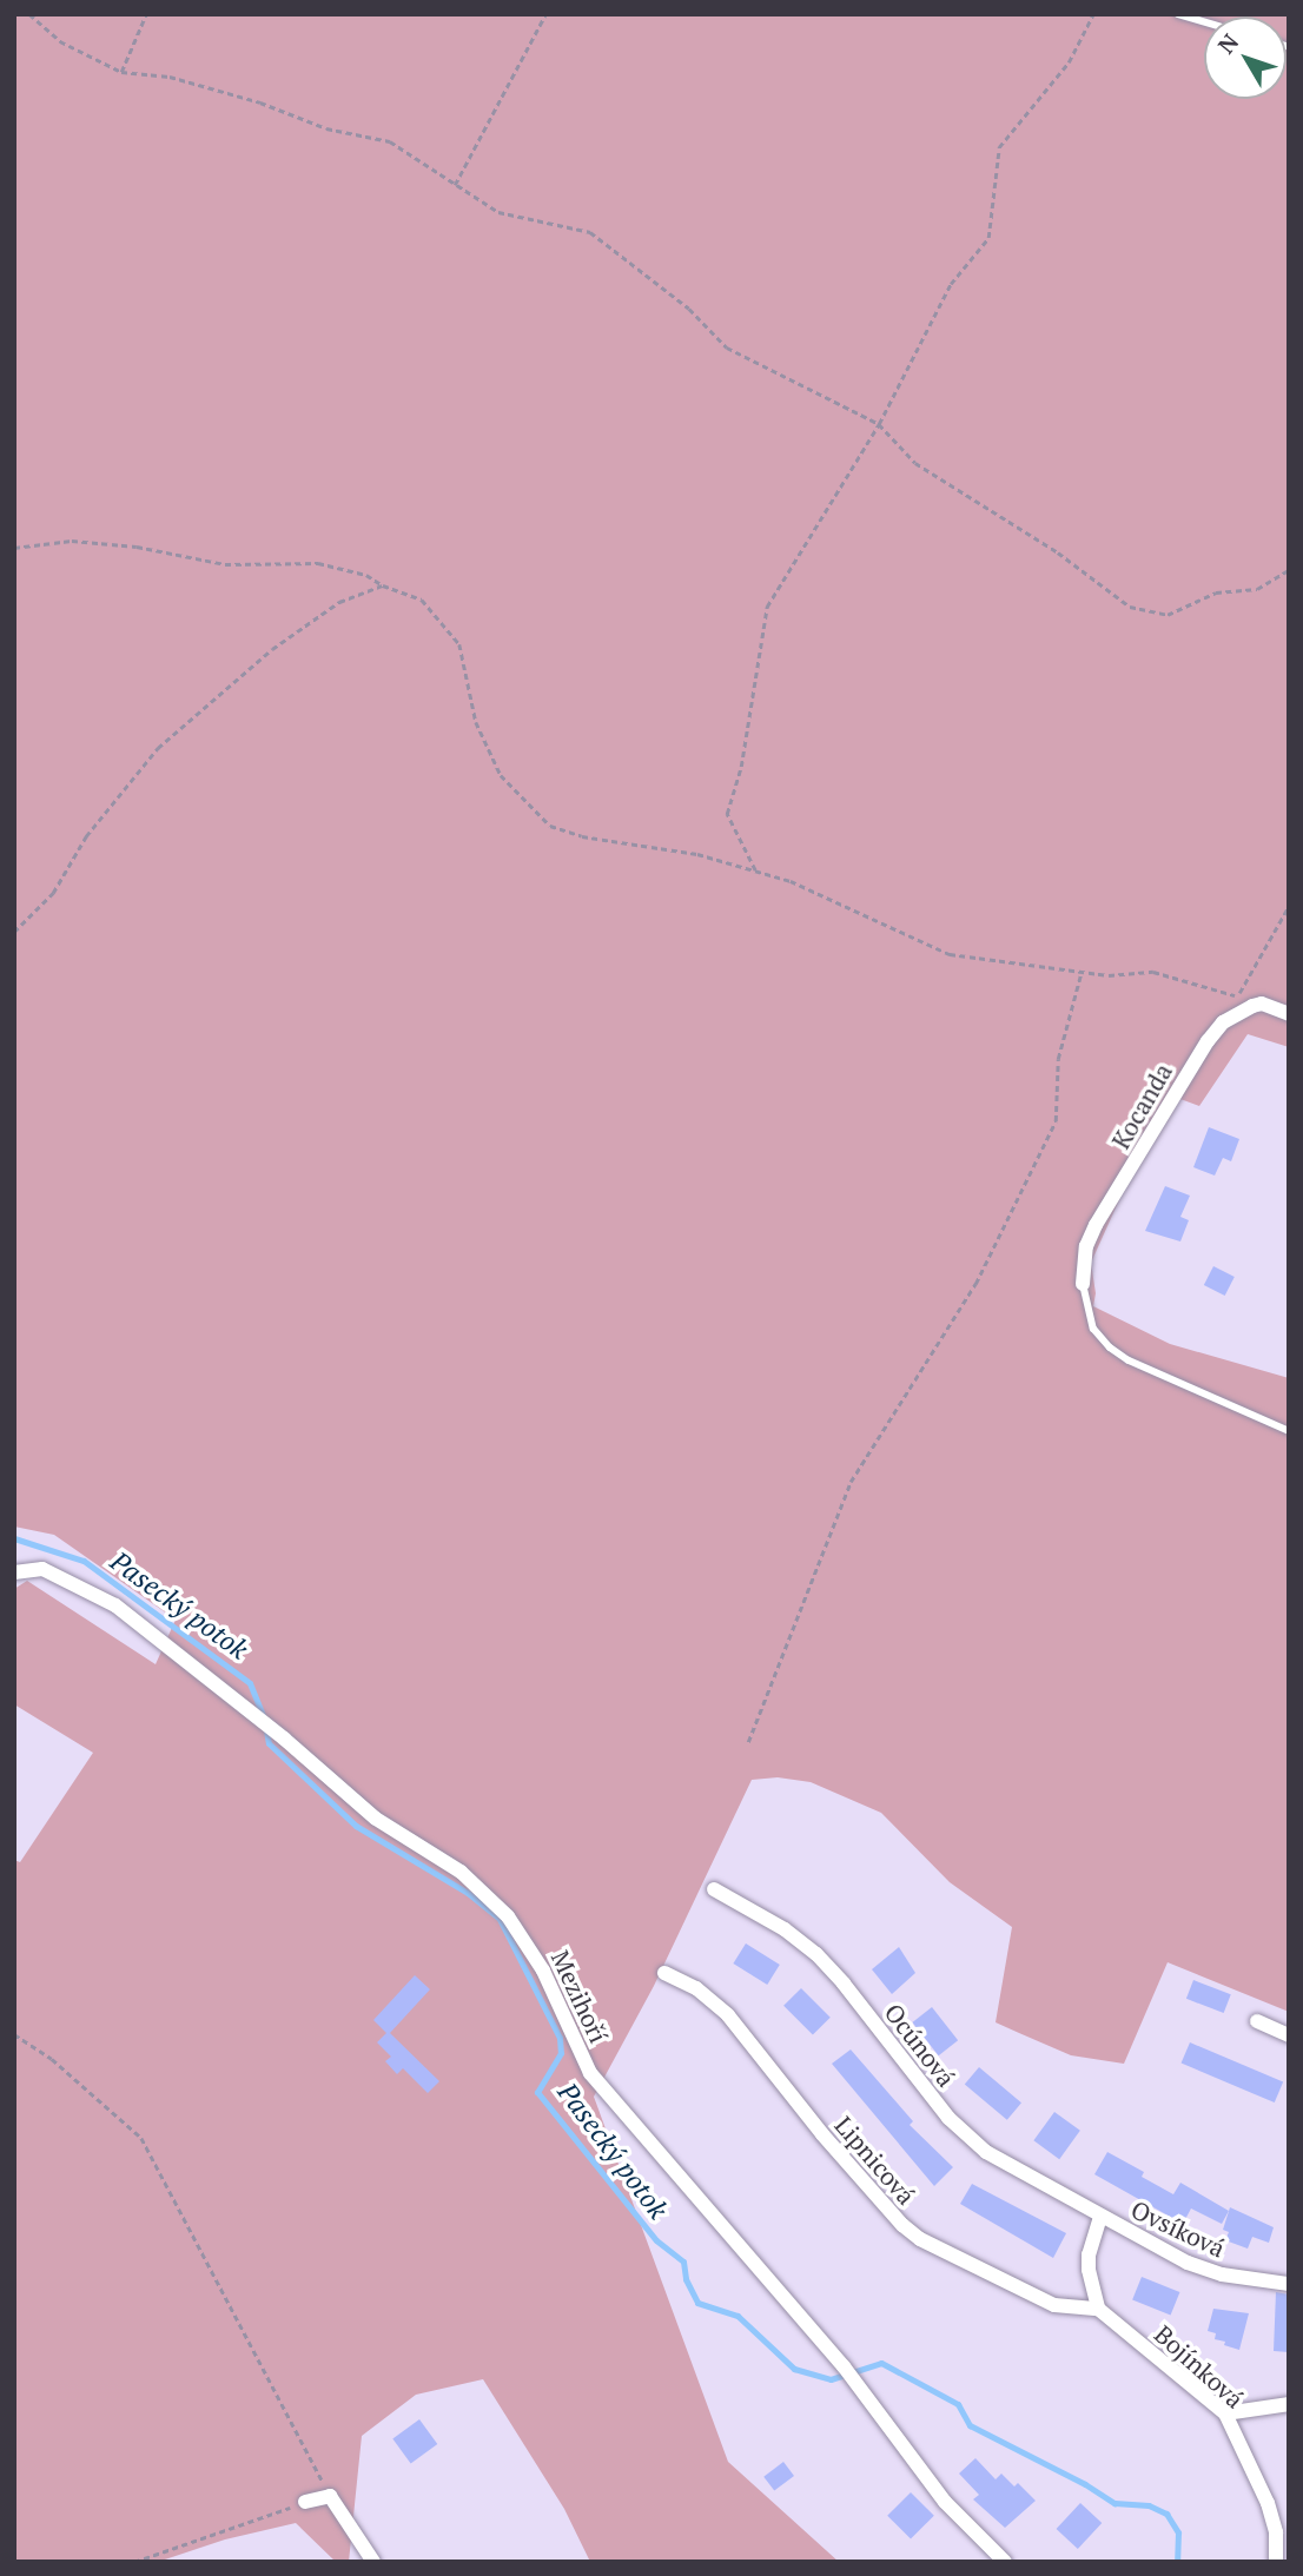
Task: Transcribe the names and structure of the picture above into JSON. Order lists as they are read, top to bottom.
{
  "streets": {
    "street": [
      "Kocanda",
      "Mezihoří",
      "Ocúnová",
      "Lipnicová",
      "Ovsíková",
      "Bojínková"
    ]
  },
  "crossings": [
    ["Ocúnová", "Ovsíková"],
    ["Lipnicová", "Bojínková"]
  ],
  "water": ["Pasecký potok"],
  "north": "top left"
}
